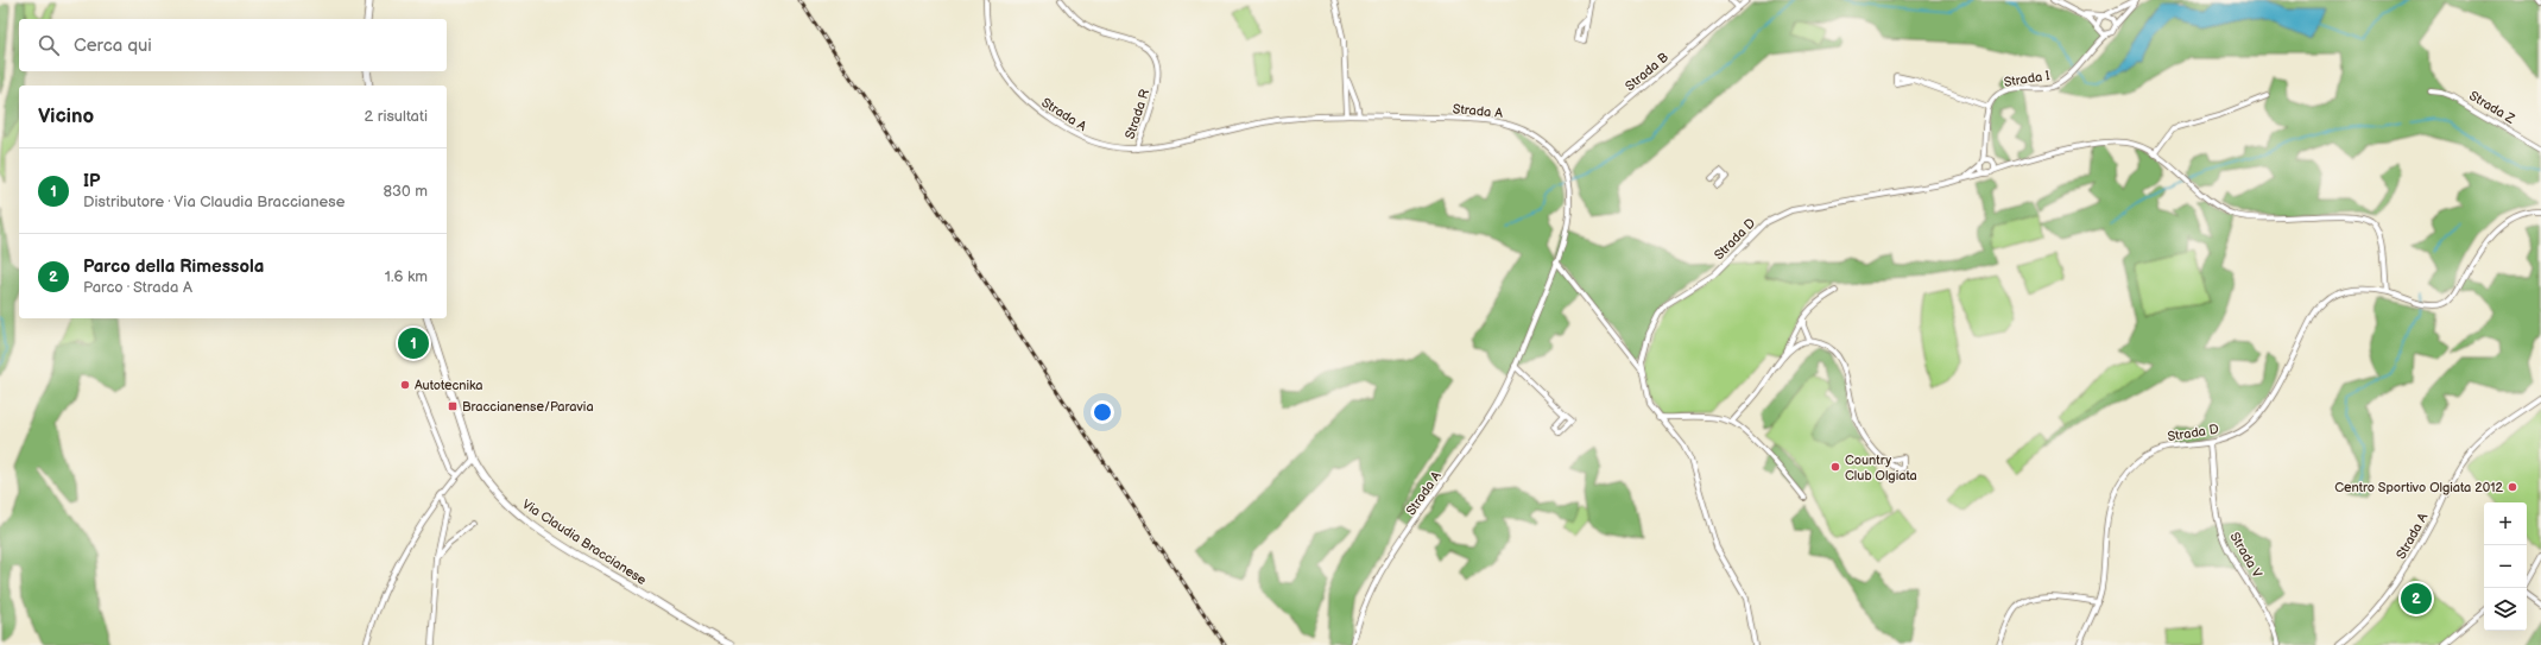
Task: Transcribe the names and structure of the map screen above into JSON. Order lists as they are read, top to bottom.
{
  "streets": {
    "main road": ["Via Claudia Braccianese"],
    "street": [
      "Strada B",
      "Strada I",
      "Strada Z",
      "Strada A",
      "Strada R",
      "Strada D",
      "Strada V"
    ]
  },
  "crossings": [
    ["Strada B", "Strada A"],
    ["Strada A", "Strada R"],
    ["Strada A", "Strada D"],
    ["Strada D", "Strada V"]
  ],
  "places": {
    "other": ["Autotecnika", "Country Club Olgiata", "Centro Sportivo Olgiata 2012"],
    "transit": ["Braccianense/Paravia"]
  },
  "page": {
    "search": "Cerca qui",
    "heading": ["Vicino", "2 risultati"],
    "list": [
      {
        "mark": "1",
        "name": "IP",
        "note": "Distributore · Via Claudia Braccianese",
        "value": "830 m"
      },
      {
        "mark": "2",
        "name": "Parco della Rimessola",
        "note": "Parco · Strada A",
        "value": "1.6 km"
      }
    ],
    "pins": ["1", "2"],
    "map_buttons": ["+", "−"]
  }
}
